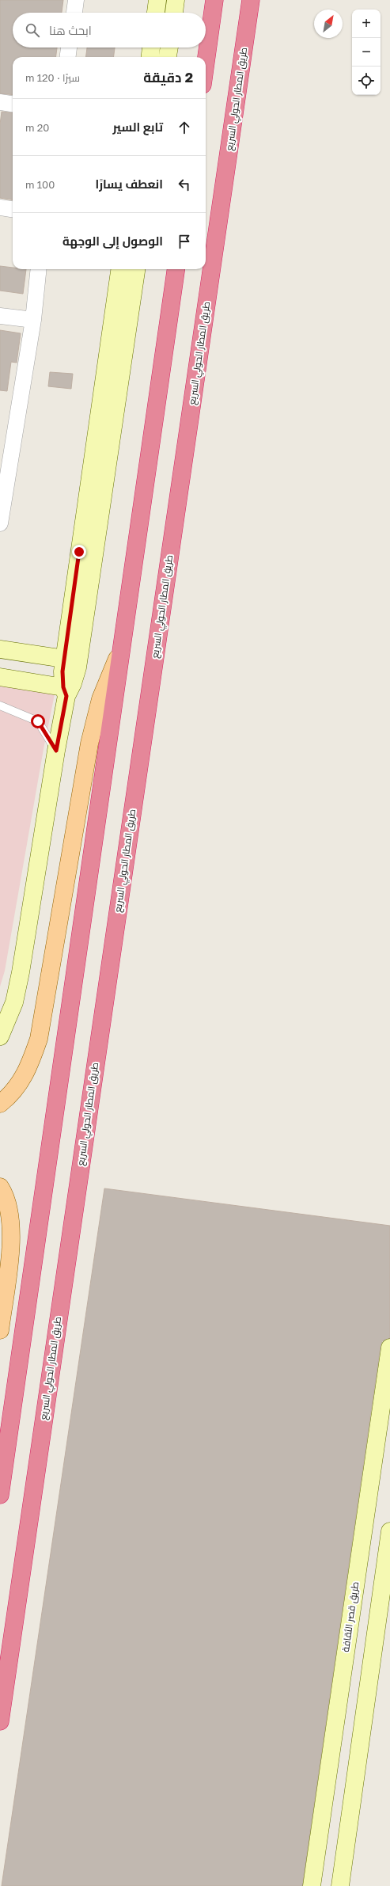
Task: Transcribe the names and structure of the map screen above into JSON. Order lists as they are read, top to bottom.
{
  "streets": {
    "highway": ["طريق المطار الحولي السريع"],
    "street": ["طريق قصر الثقافة"]
  },
  "north": "top right",
  "page": {
    "map_buttons": ["+", "−"],
    "search": "ابحث هنا",
    "heading": ["2 دقيقة", "سيرًا · 120 m"],
    "list": [
      ["تابع السير", "20 m"],
      ["انعطف يسارًا", "100 m"],
      "الوصول إلى الوجهة"
    ]
  }
}
